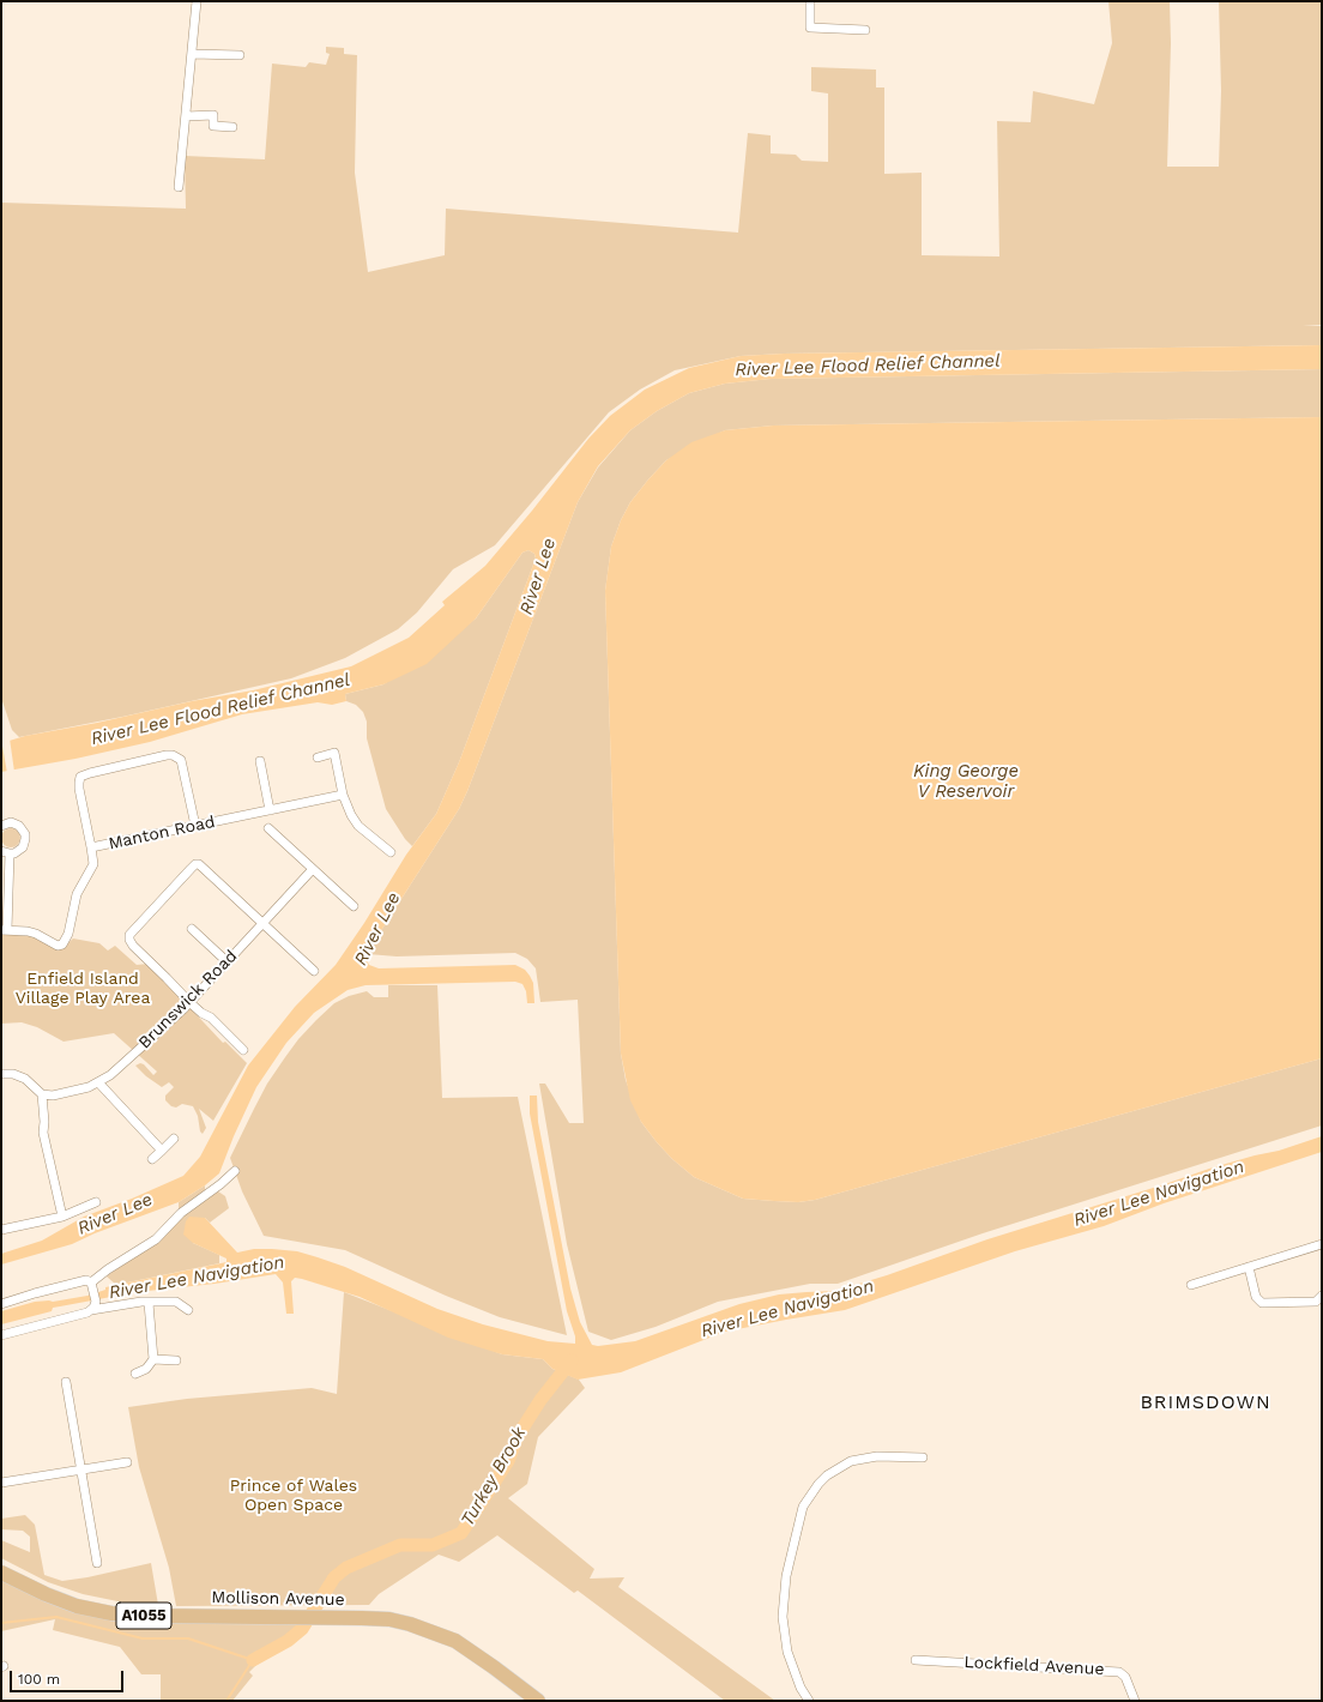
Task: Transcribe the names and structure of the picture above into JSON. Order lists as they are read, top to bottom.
{
  "streets": {
    "main road": ["Mollison Avenue", "A1055"],
    "street": ["Manton Road", "Brunswick Road", "Lockfield Avenue"]
  },
  "districts": ["BRIMSDOWN"],
  "water": [
    "River Lee Flood Relief Channel",
    "River Lee",
    "King George V Reservoir",
    "River Lee Navigation",
    "Turkey Brook"
  ],
  "parks": ["Enfield Island Village Play Area", "Prince of Wales Open Space"],
  "scale_bar": "100 m"
}
